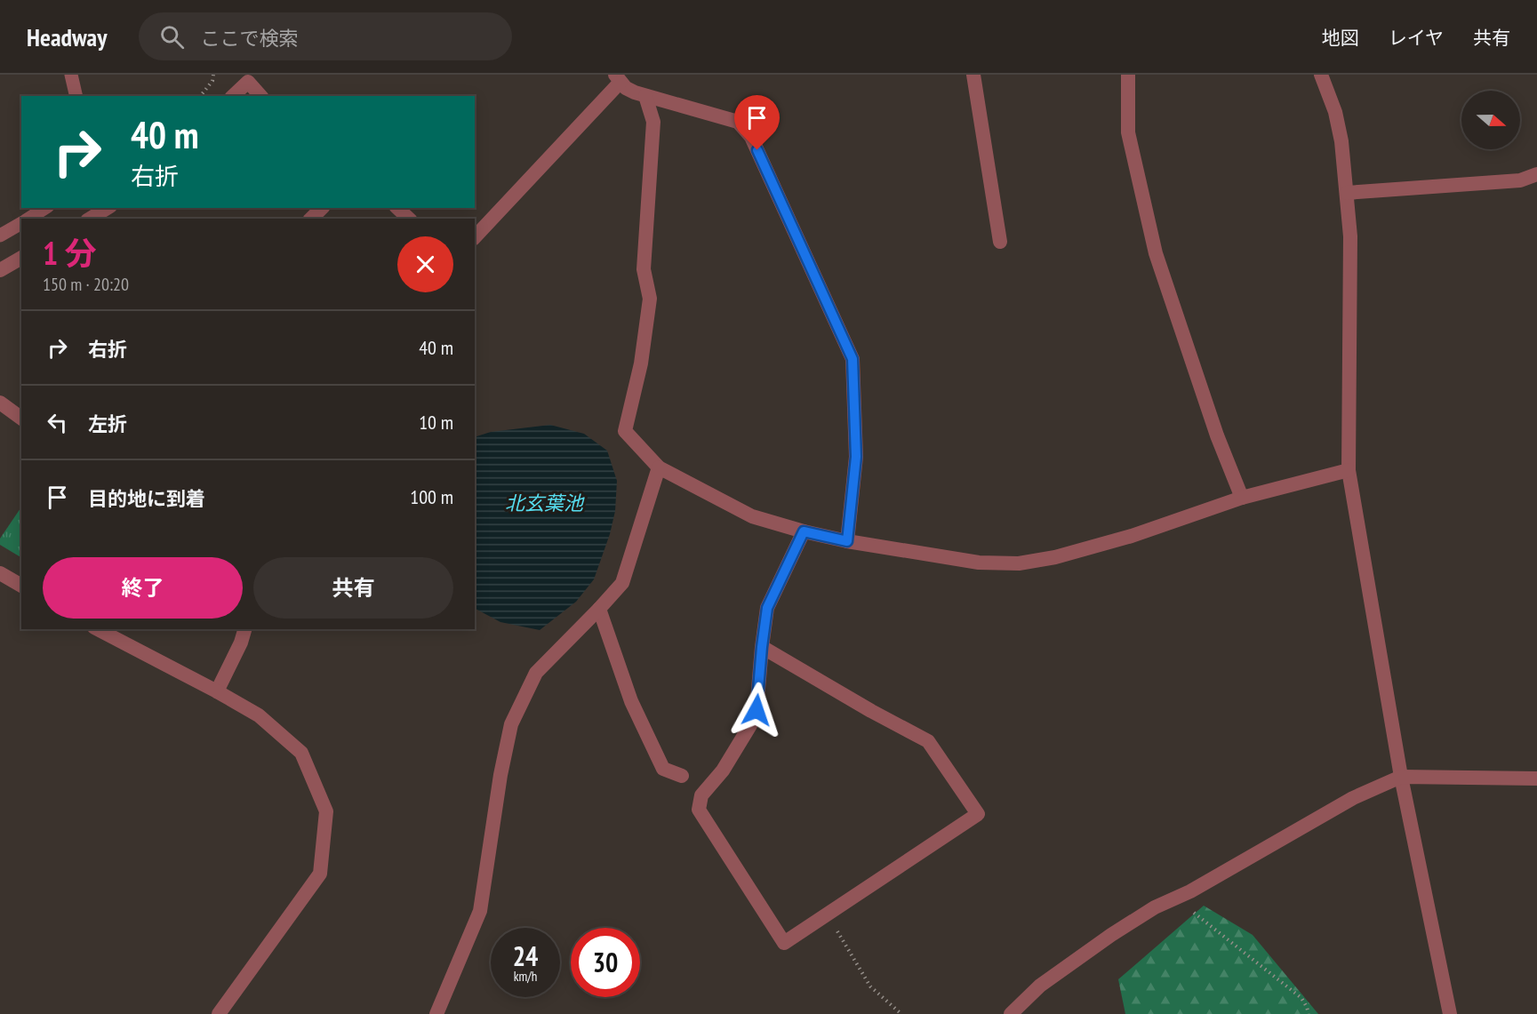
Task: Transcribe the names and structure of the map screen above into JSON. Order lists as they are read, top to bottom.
{
  "water": ["北玄葉池"],
  "north": "right",
  "page": {
    "header": "Headway",
    "search": "ここで検索",
    "nav": ["地図", "レイヤ", "共有"],
    "turn": ["40 m", "右折"],
    "heading": ["1 分", "150 m · 20:20"],
    "list": [
      {
        "name": "右折",
        "value": "40 m"
      },
      {
        "name": "左折",
        "value": "10 m"
      },
      {
        "name": "目的地に到着",
        "value": "100 m"
      }
    ],
    "buttons": ["終了", "共有"],
    "speed": "24 km/h",
    "limit": "30"
  }
}
